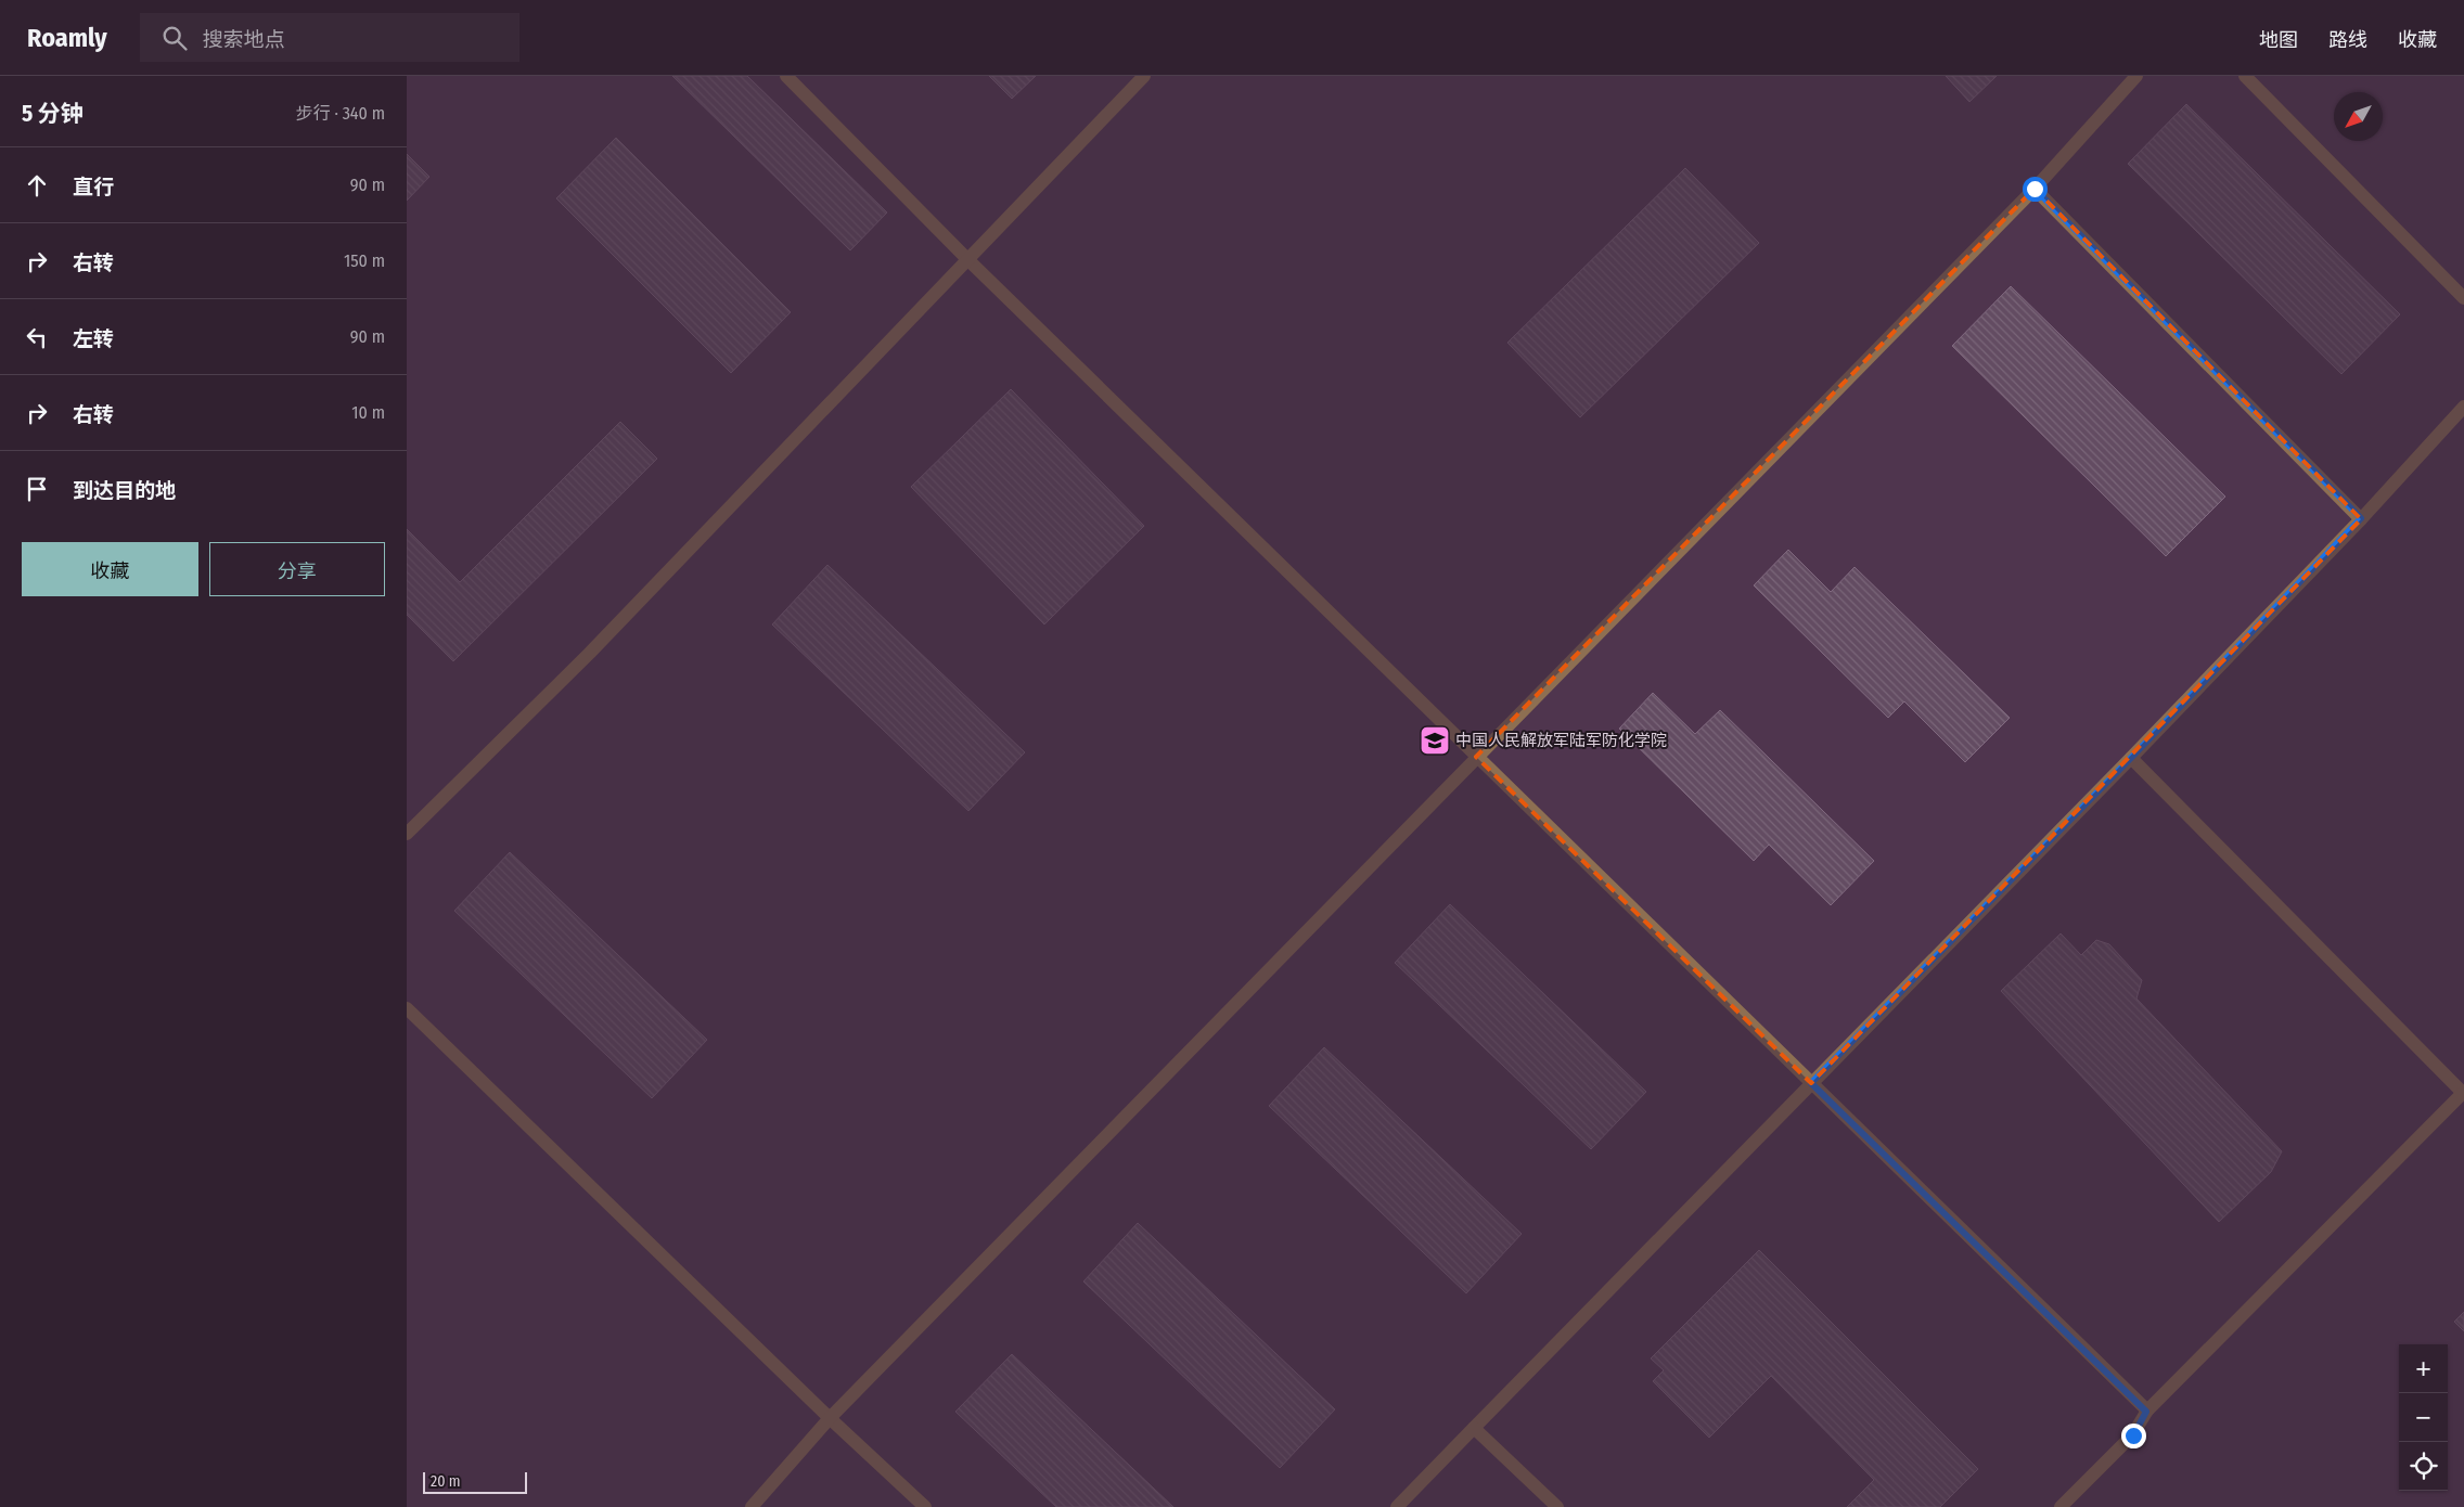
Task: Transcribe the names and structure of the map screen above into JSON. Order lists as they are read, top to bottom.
{
  "places": {
    "school or university": ["中国人民解放军陆军防化学院"]
  },
  "scale_bar": "20 m",
  "north": "bottom left",
  "page": {
    "header": "Roamly",
    "search": "搜索地点",
    "nav": ["地图", "路线", "收藏"],
    "heading": ["5 分钟", "步行 · 340 m"],
    "list": [
      ["直行", "90 m"],
      ["右转", "150 m"],
      ["左转", "90 m"],
      ["右转", "10 m"],
      "到达目的地"
    ],
    "buttons": ["收藏", "分享"],
    "map_buttons": ["+", "−"],
    "scale": "20 m"
  }
}
